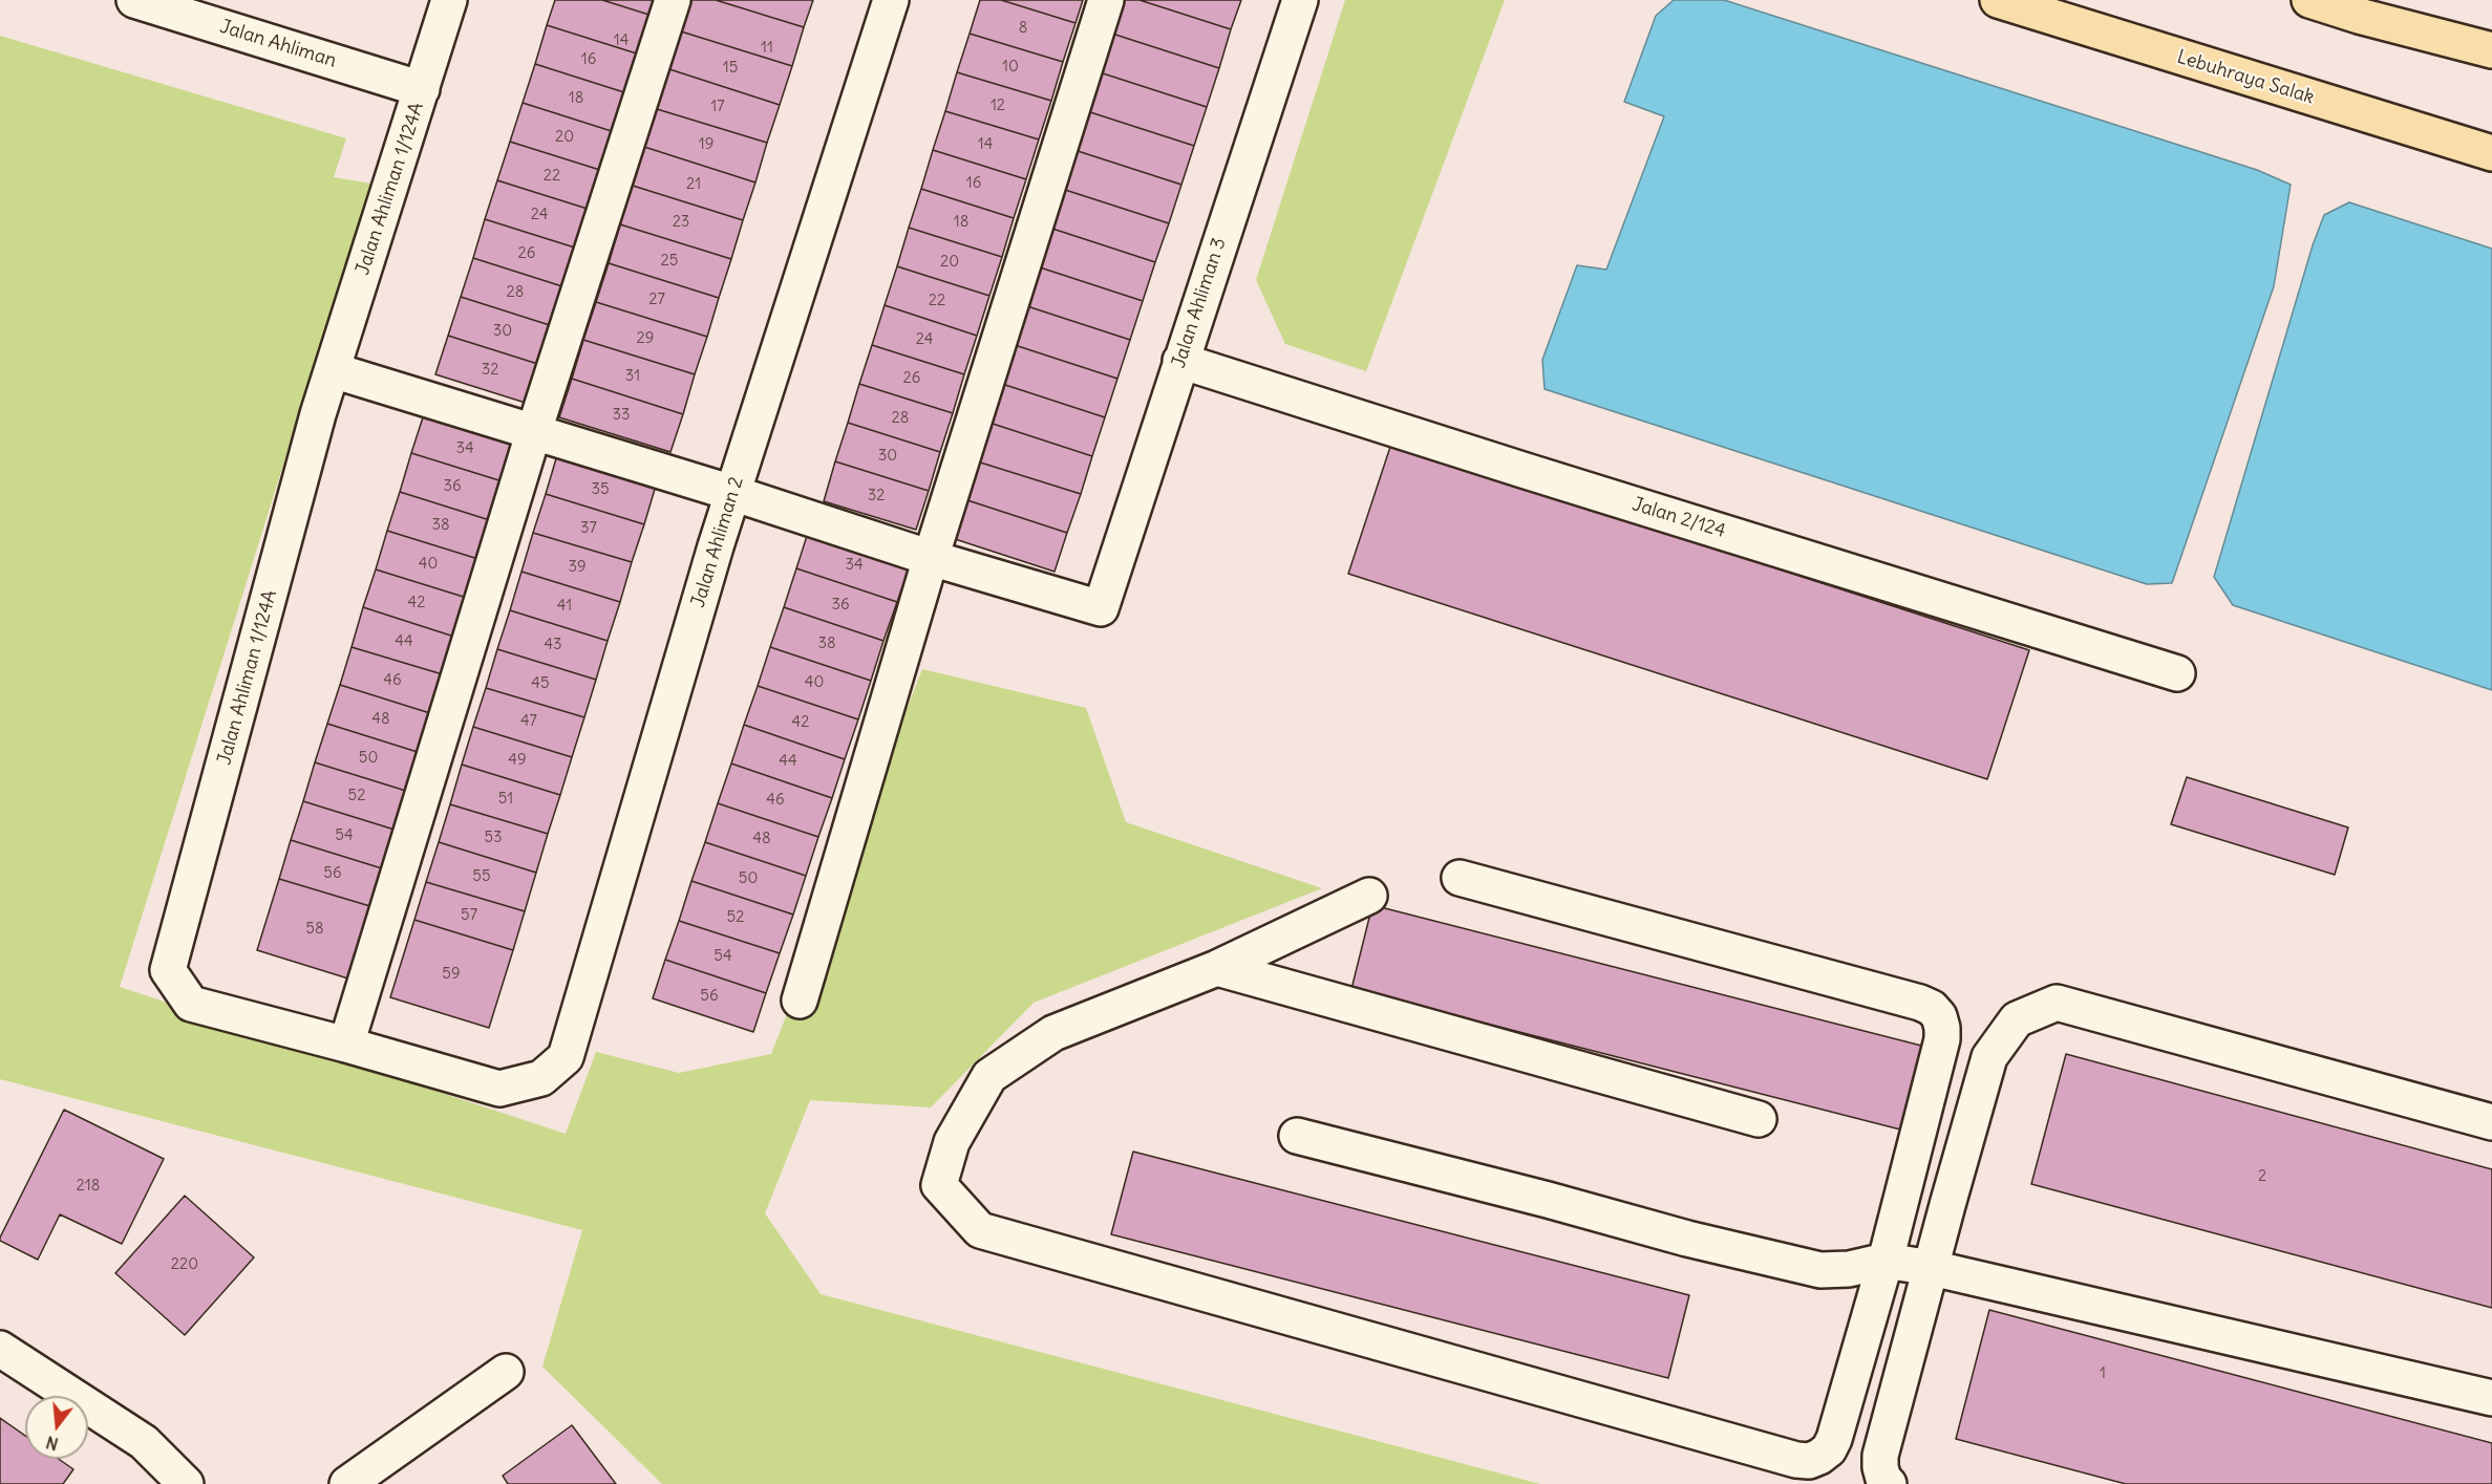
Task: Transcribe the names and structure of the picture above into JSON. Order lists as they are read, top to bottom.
{
  "streets": {
    "highway": ["Lebuhraya Salak"],
    "street": [
      "Jalan Ahliman",
      "Jalan Ahliman 1/124A",
      "Jalan Ahliman 3",
      "Jalan 2/124",
      "Jalan Ahliman 2"
    ]
  },
  "crossings": [
    ["Jalan Ahliman", "Jalan Ahliman 1/124A"],
    ["Jalan Ahliman 1/124A", "Jalan Ahliman 2"],
    ["Jalan Ahliman 3", "Jalan 2/124"]
  ],
  "house_numbers": [
    "8",
    "14",
    "11",
    "16",
    "10",
    "15",
    "18",
    "12",
    "17",
    "20",
    "19",
    "14",
    "22",
    "16",
    "21",
    "24",
    "23",
    "18",
    "26",
    "25",
    "20",
    "28",
    "27",
    "22",
    "30",
    "29",
    "24",
    "32",
    "31",
    "26",
    "33",
    "28",
    "34",
    "30",
    "36",
    "35",
    "32",
    "38",
    "37",
    "40",
    "34",
    "39",
    "42",
    "36",
    "41",
    "44",
    "38",
    "43",
    "46",
    "40",
    "45",
    "48",
    "47",
    "42",
    "50",
    "49",
    "44",
    "52",
    "51",
    "46",
    "54",
    "53",
    "48",
    "56",
    "55",
    "50",
    "57",
    "52",
    "58",
    "54",
    "59",
    "56",
    "2",
    "218",
    "220",
    "1"
  ],
  "north": "bottom"
}
